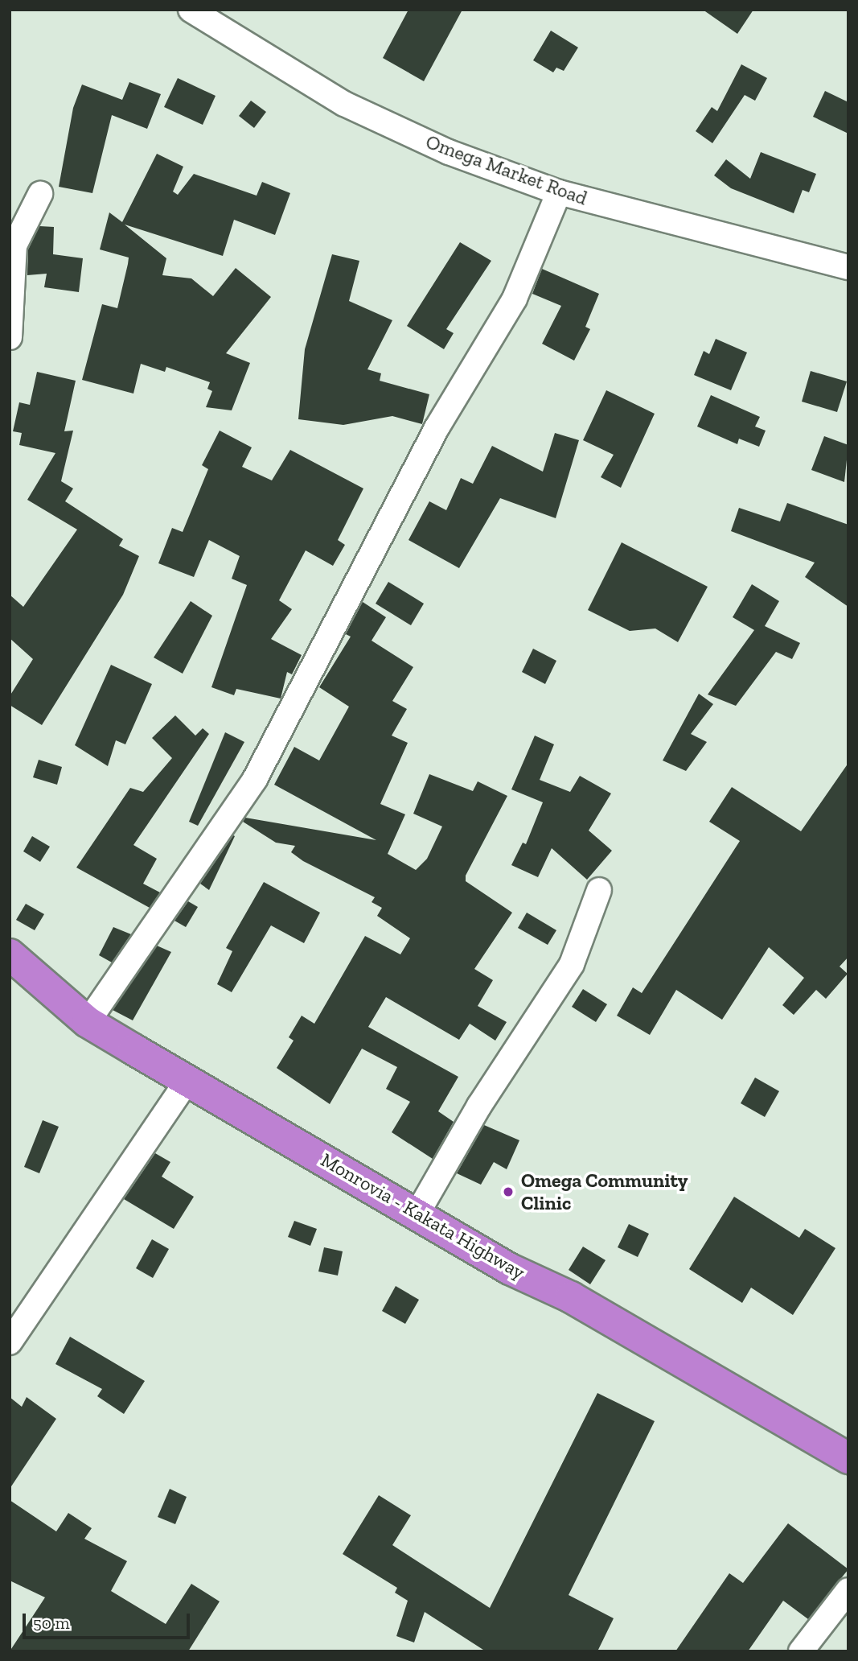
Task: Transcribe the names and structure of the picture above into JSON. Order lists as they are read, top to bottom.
{
  "streets": {
    "highway": ["Monrovia - Kakata Highway"],
    "street": ["Omega Market Road"]
  },
  "places": ["Omega Community Clinic"],
  "scale_bar": "50 m"
}
